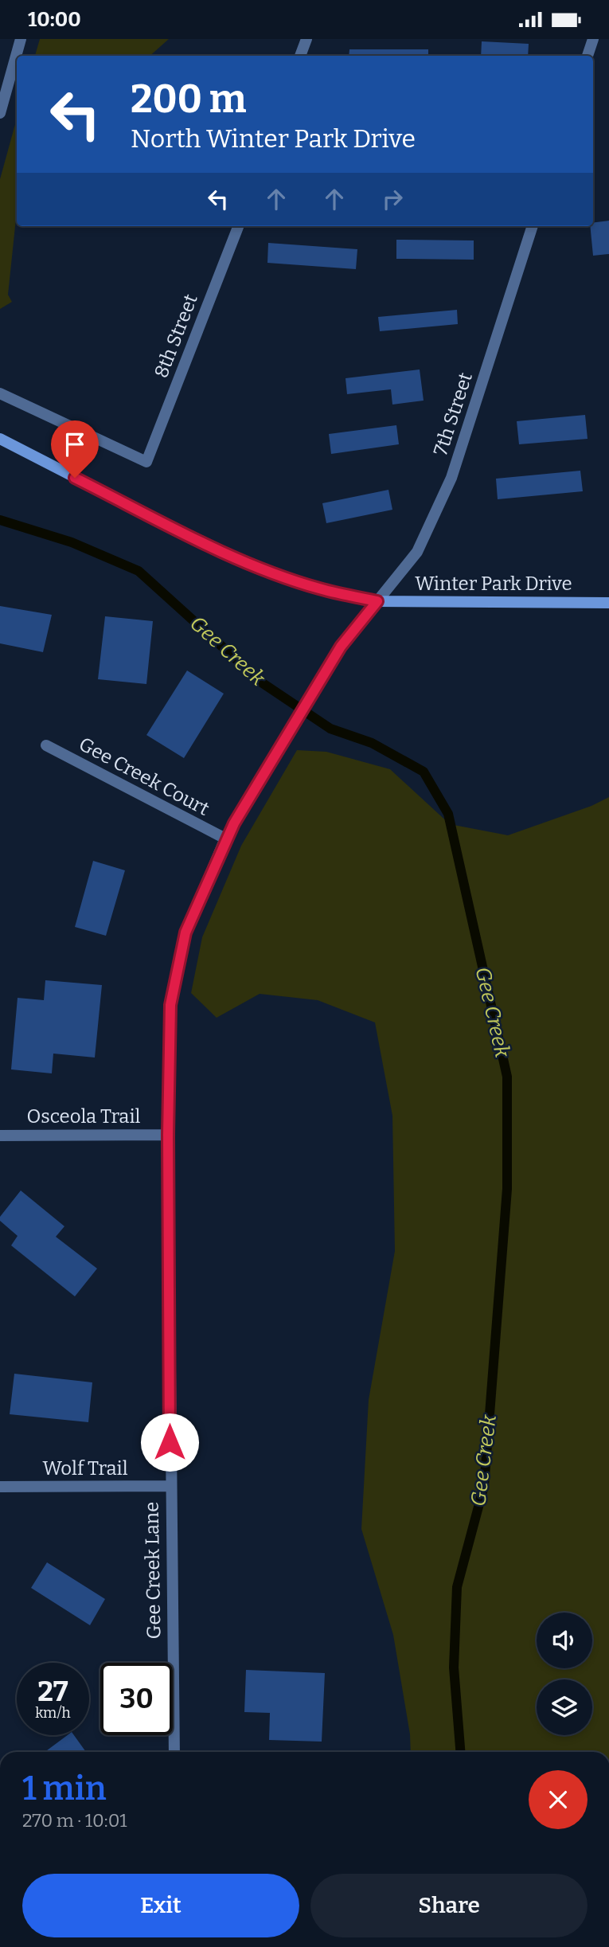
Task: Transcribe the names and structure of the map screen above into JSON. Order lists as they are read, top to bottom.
{
  "streets": {
    "street": [
      "8th Street",
      "7th Street",
      "Winter Park Drive",
      "Gee Creek Court",
      "Osceola Trail",
      "Wolf Trail",
      "Gee Creek Lane"
    ]
  },
  "crossings": [
    ["7th Street", "Winter Park Drive"],
    ["7th Street", "Gee Creek Lane"],
    ["Winter Park Drive", "Gee Creek Lane"],
    ["Gee Creek Court", "Gee Creek Lane"],
    ["Osceola Trail", "Gee Creek Lane"],
    ["Wolf Trail", "Gee Creek Lane"]
  ],
  "water": ["Gee Creek"],
  "page": {
    "status": "10:00",
    "turn": ["200 m", "North Winter Park Drive"],
    "speed": "27 km/h",
    "limit": "30",
    "heading": ["1 min", "270 m · 10:01"],
    "buttons": ["Exit", "Share"]
  }
}
